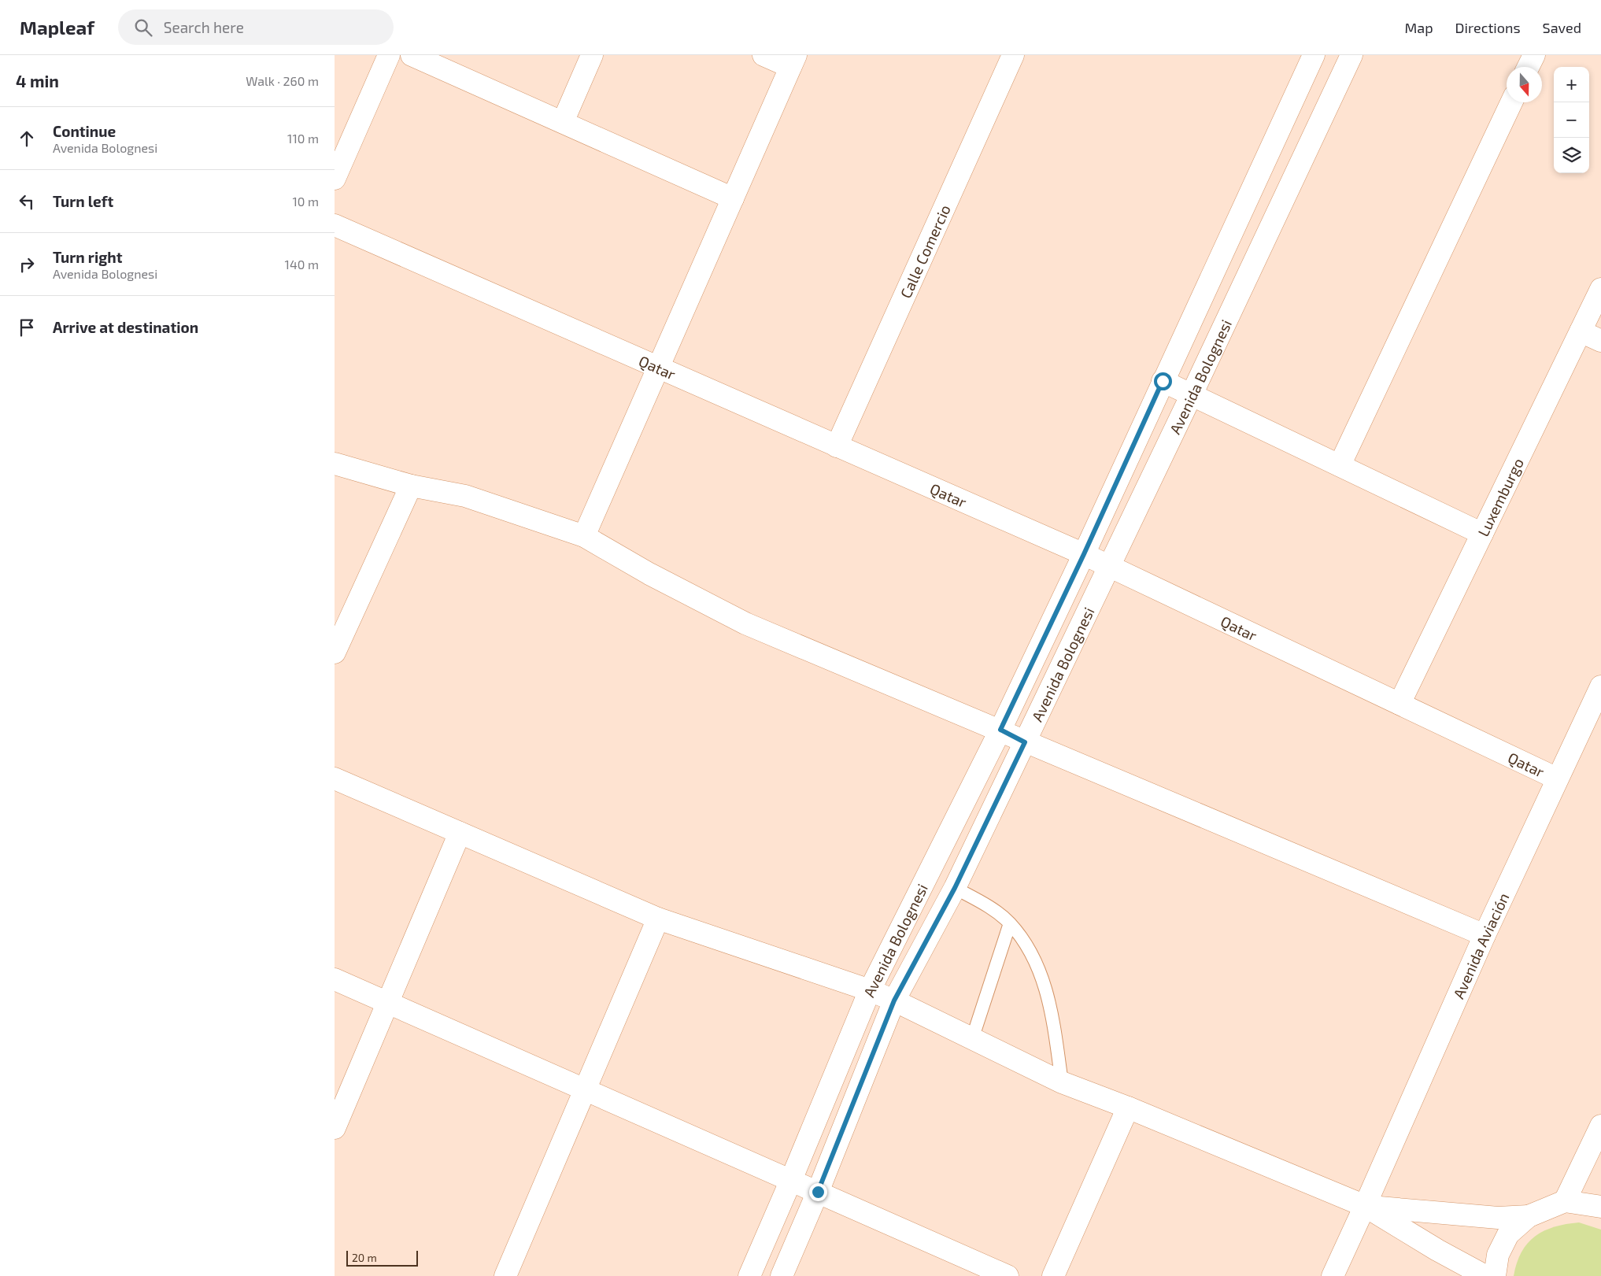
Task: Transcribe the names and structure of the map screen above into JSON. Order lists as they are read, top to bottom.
{
  "streets": {
    "street": [
      "Calle Comercio",
      "Qatar",
      "Avenida Bolognesi",
      "Luxemburgo",
      "Avenida Aviación"
    ]
  },
  "crossings": [
    ["Calle Comercio", "Qatar"],
    ["Qatar", "Avenida Bolognesi"],
    ["Qatar", "Luxemburgo"],
    ["Qatar", "Avenida Aviación"]
  ],
  "scale_bar": "20 m",
  "north": "bottom",
  "page": {
    "header": "Mapleaf",
    "search": "Search here",
    "nav": ["Map", "Directions", "Saved"],
    "heading": ["4 min", "Walk · 260 m"],
    "map_buttons": ["+", "−"],
    "list": [
      ["Continue", "Avenida Bolognesi", "110 m"],
      ["Turn left", "10 m"],
      ["Turn right", "Avenida Bolognesi", "140 m"],
      "Arrive at destination"
    ],
    "scale": "20 m"
  }
}
